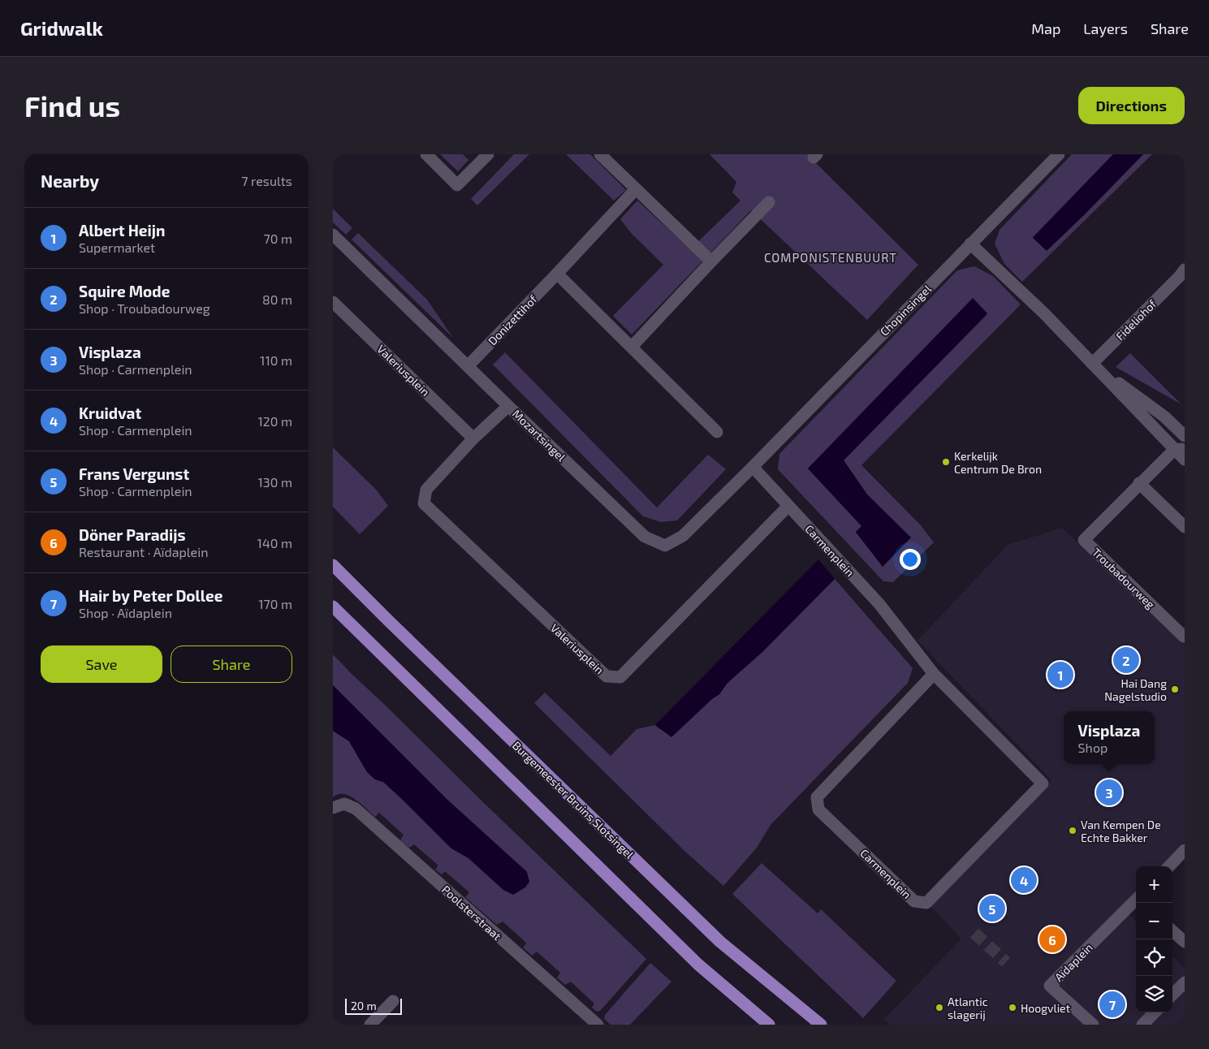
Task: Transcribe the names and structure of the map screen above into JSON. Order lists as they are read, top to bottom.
{
  "streets": {
    "main road": ["Burgemeester Bruins Slotsingel"],
    "street": [
      "Chopinsingel",
      "Donizettihof",
      "Fideliohof",
      "Valeriusplein",
      "Mozartsingel",
      "Carmenplein",
      "Troubadourweg",
      "Poolsterstraat",
      "Aïdaplein"
    ]
  },
  "crossings": [
    ["Chopinsingel", "Mozartsingel"],
    ["Chopinsingel", "Carmenplein"],
    ["Donizettihof", "Mozartsingel"],
    ["Valeriusplein", "Mozartsingel"],
    ["Valeriusplein", "Carmenplein"],
    ["Mozartsingel", "Carmenplein"]
  ],
  "districts": ["COMPONISTENBUURT"],
  "places": [
    "Kerkelijk Centrum De Bron",
    "Hai Dang Nagelstudio",
    "Van Kempen De Echte Bakker",
    "Atlantic slagerij",
    "Hoogvliet"
  ],
  "scale_bar": "20 m",
  "page": {
    "header": "Gridwalk",
    "nav": ["Map", "Layers", "Share"],
    "buttons": [
      "Directions",
      ["Save", "Share"]
    ],
    "title": "Find us",
    "heading": ["Nearby", "7 results"],
    "list": [
      {
        "mark": "1",
        "name": "Albert Heijn",
        "note": "Supermarket",
        "value": "70 m"
      },
      {
        "mark": "2",
        "name": "Squire Mode",
        "note": "Shop · Troubadourweg",
        "value": "80 m"
      },
      {
        "mark": "3",
        "name": "Visplaza",
        "note": "Shop · Carmenplein",
        "value": "110 m"
      },
      {
        "mark": "4",
        "name": "Kruidvat",
        "note": "Shop · Carmenplein",
        "value": "120 m"
      },
      {
        "mark": "5",
        "name": "Frans Vergunst",
        "note": "Shop · Carmenplein",
        "value": "130 m"
      },
      {
        "mark": "6",
        "name": "Döner Paradijs",
        "note": "Restaurant · Aïdaplein",
        "value": "140 m"
      },
      {
        "mark": "7",
        "name": "Hair by Peter Dollee",
        "note": "Shop · Aïdaplein",
        "value": "170 m"
      }
    ],
    "pins": [
      "2",
      "1",
      "3",
      "4",
      "5",
      "6",
      "7"
    ],
    "popup": ["Visplaza", "Shop"],
    "map_buttons": ["+", "−"],
    "scale": "20 m"
  }
}
